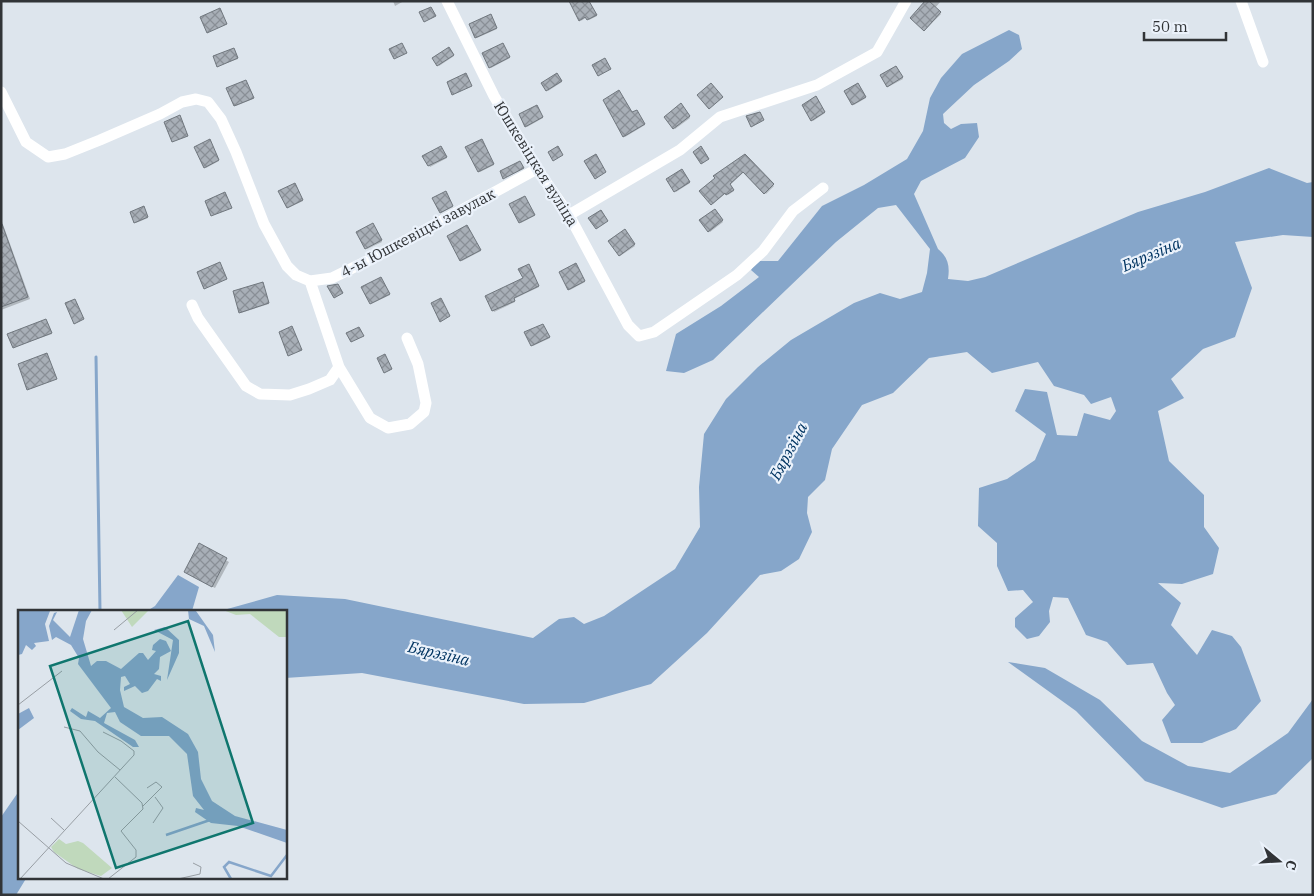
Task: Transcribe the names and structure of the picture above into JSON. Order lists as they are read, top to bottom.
{
  "streets": {
    "street": ["Юшкевіцкая вуліца", "4-ы Юшкевіцкі завулак"]
  },
  "crossings": [
    ["Юшкевіцкая вуліца", "4-ы Юшкевіцкі завулак"]
  ],
  "water": ["Бярэзіна"],
  "scale_bar": "50 m",
  "north": "right"
}
